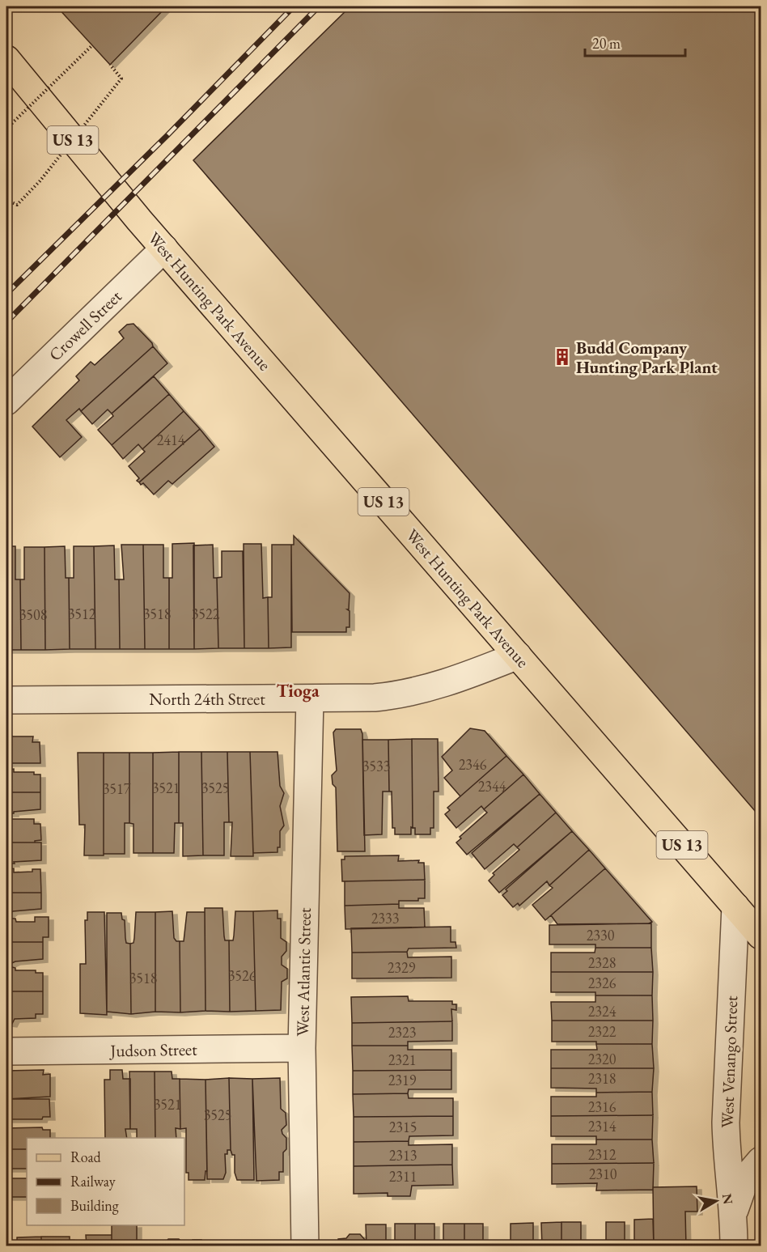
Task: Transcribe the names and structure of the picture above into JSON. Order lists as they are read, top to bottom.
{
  "streets": {
    "main road": ["US 13", "West Hunting Park Avenue"],
    "street": [
      "Crowell Street",
      "North 24th Street",
      "West Atlantic Street",
      "Judson Street",
      "West Venango Street"
    ]
  },
  "crossings": [
    ["West Hunting Park Avenue", "Crowell Street"],
    ["West Hunting Park Avenue", "North 24th Street"],
    ["West Hunting Park Avenue", "West Venango Street"],
    ["North 24th Street", "West Atlantic Street"],
    ["West Atlantic Street", "Judson Street"]
  ],
  "districts": ["Tioga"],
  "places": {
    "building": ["Budd Company Hunting Park Plant"]
  },
  "house_numbers": [
    "2414",
    "3512",
    "3518",
    "3522",
    "3508",
    "2346",
    "3533",
    "2344",
    "3521",
    "3525",
    "3517",
    "2333",
    "2330",
    "2328",
    "2329",
    "3526",
    "3518",
    "2326",
    "2324",
    "2322",
    "2323",
    "2320",
    "2321",
    "2318",
    "2319",
    "3521",
    "2316",
    "3525",
    "2314",
    "2315",
    "2312",
    "2313",
    "2310",
    "2311"
  ],
  "legend": ["Road", "Railway", "Building"],
  "scale_bar": "20 m",
  "north": "right"
}
